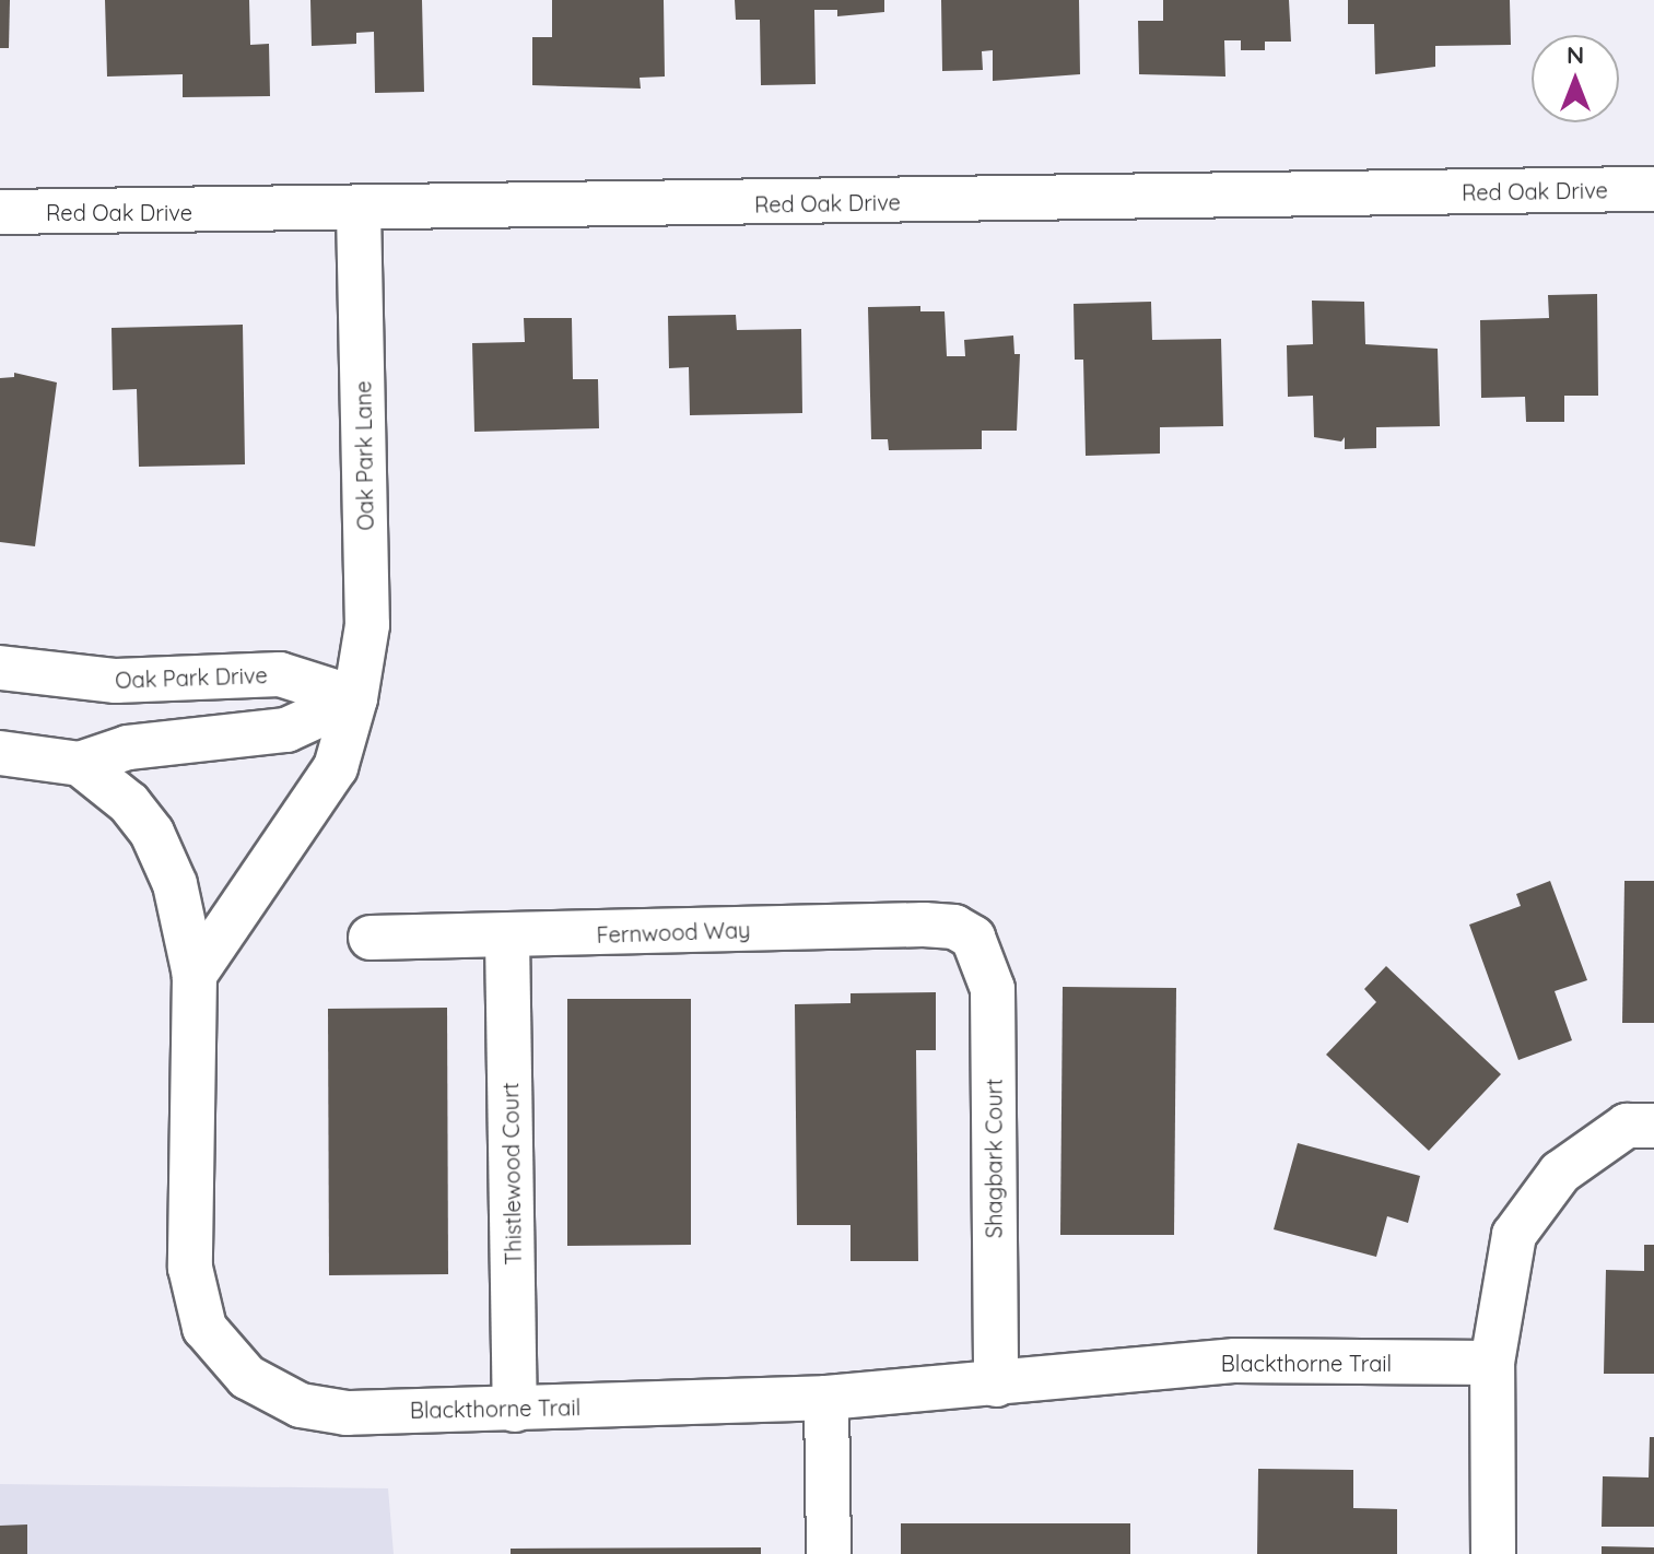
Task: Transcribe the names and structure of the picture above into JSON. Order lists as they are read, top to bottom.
{
  "streets": {
    "street": [
      "Red Oak Drive",
      "Oak Park Lane",
      "Oak Park Drive",
      "Fernwood Way",
      "Shagbark Court",
      "Thistlewood Court",
      "Blackthorne Trail"
    ]
  },
  "crossings": [
    ["Red Oak Drive", "Oak Park Lane"],
    ["Oak Park Lane", "Oak Park Drive"],
    ["Fernwood Way", "Shagbark Court"],
    ["Fernwood Way", "Thistlewood Court"],
    ["Shagbark Court", "Blackthorne Trail"],
    ["Thistlewood Court", "Blackthorne Trail"]
  ],
  "north": "top"
}
